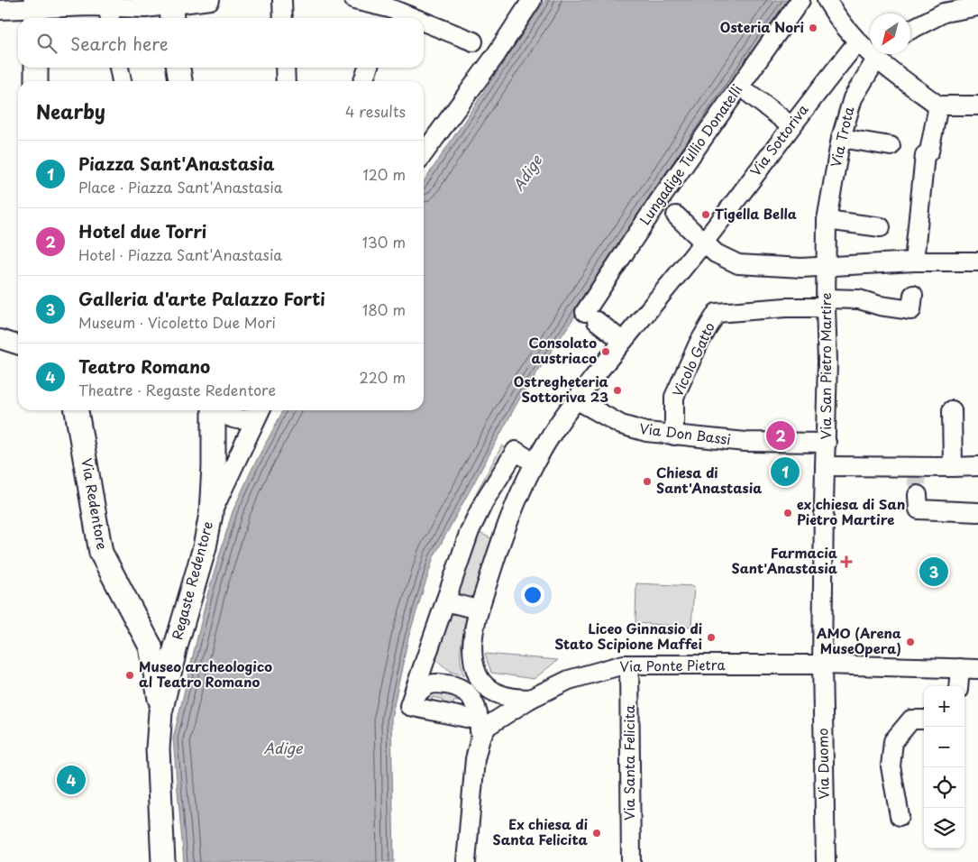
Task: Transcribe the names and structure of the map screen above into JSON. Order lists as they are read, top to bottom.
{
  "streets": {
    "main road": ["Via Redentore", "Regaste Redentore"],
    "street": [
      "Via Trota",
      "Via Sottoriva",
      "Lungadige Tullio Donatelli",
      "Vicolo Gatto",
      "Via San Pietro Martire",
      "Via Don Bassi",
      "Via Ponte Pietra",
      "Via Santa Felicita",
      "Via Duomo"
    ]
  },
  "crossings": [
    ["Via Trota", "Via San Pietro Martire"],
    ["Via Sottoriva", "Lungadige Tullio Donatelli"],
    ["Via Sottoriva", "Via Don Bassi"],
    ["Via Sottoriva", "Via Ponte Pietra"],
    ["Vicolo Gatto", "Via San Pietro Martire"],
    ["Vicolo Gatto", "Via Don Bassi"],
    ["Via San Pietro Martire", "Via Don Bassi"],
    ["Via San Pietro Martire", "Via Ponte Pietra"],
    ["Via San Pietro Martire", "Via Duomo"],
    ["Via Redentore", "Regaste Redentore"],
    ["Via Ponte Pietra", "Via Santa Felicita"],
    ["Via Ponte Pietra", "Via Duomo"]
  ],
  "water": ["Adige"],
  "places": {
    "other": [
      "Osteria Nori",
      "Tigella Bella",
      "Consolato austriaco",
      "Ostregheteria Sottoriva 23",
      "Chiesa di Sant'Anastasia",
      "ex chiesa di San Pietro Martire",
      "Liceo Ginnasio di Stato Scipione Maffei",
      "AMO (Arena MuseOpera)",
      "Museo archeologico al Teatro Romano",
      "Ex chiesa di Santa Felicita"
    ],
    "health": ["Farmacia Sant'Anastasia"]
  },
  "north": "bottom left",
  "page": {
    "search": "Search here",
    "heading": ["Nearby", "4 results"],
    "list": [
      {
        "mark": "1",
        "name": "Piazza Sant'Anastasia",
        "note": "Place · Piazza Sant'Anastasia",
        "value": "120 m"
      },
      {
        "mark": "2",
        "name": "Hotel due Torri",
        "note": "Hotel · Piazza Sant'Anastasia",
        "value": "130 m"
      },
      {
        "mark": "3",
        "name": "Galleria d'arte Palazzo Forti",
        "note": "Museum · Vicoletto Due Mori",
        "value": "180 m"
      },
      {
        "mark": "4",
        "name": "Teatro Romano",
        "note": "Theatre · Regaste Redentore",
        "value": "220 m"
      }
    ],
    "pins": [
      "2",
      "1",
      "3",
      "4"
    ],
    "map_buttons": ["+", "−"]
  }
}
